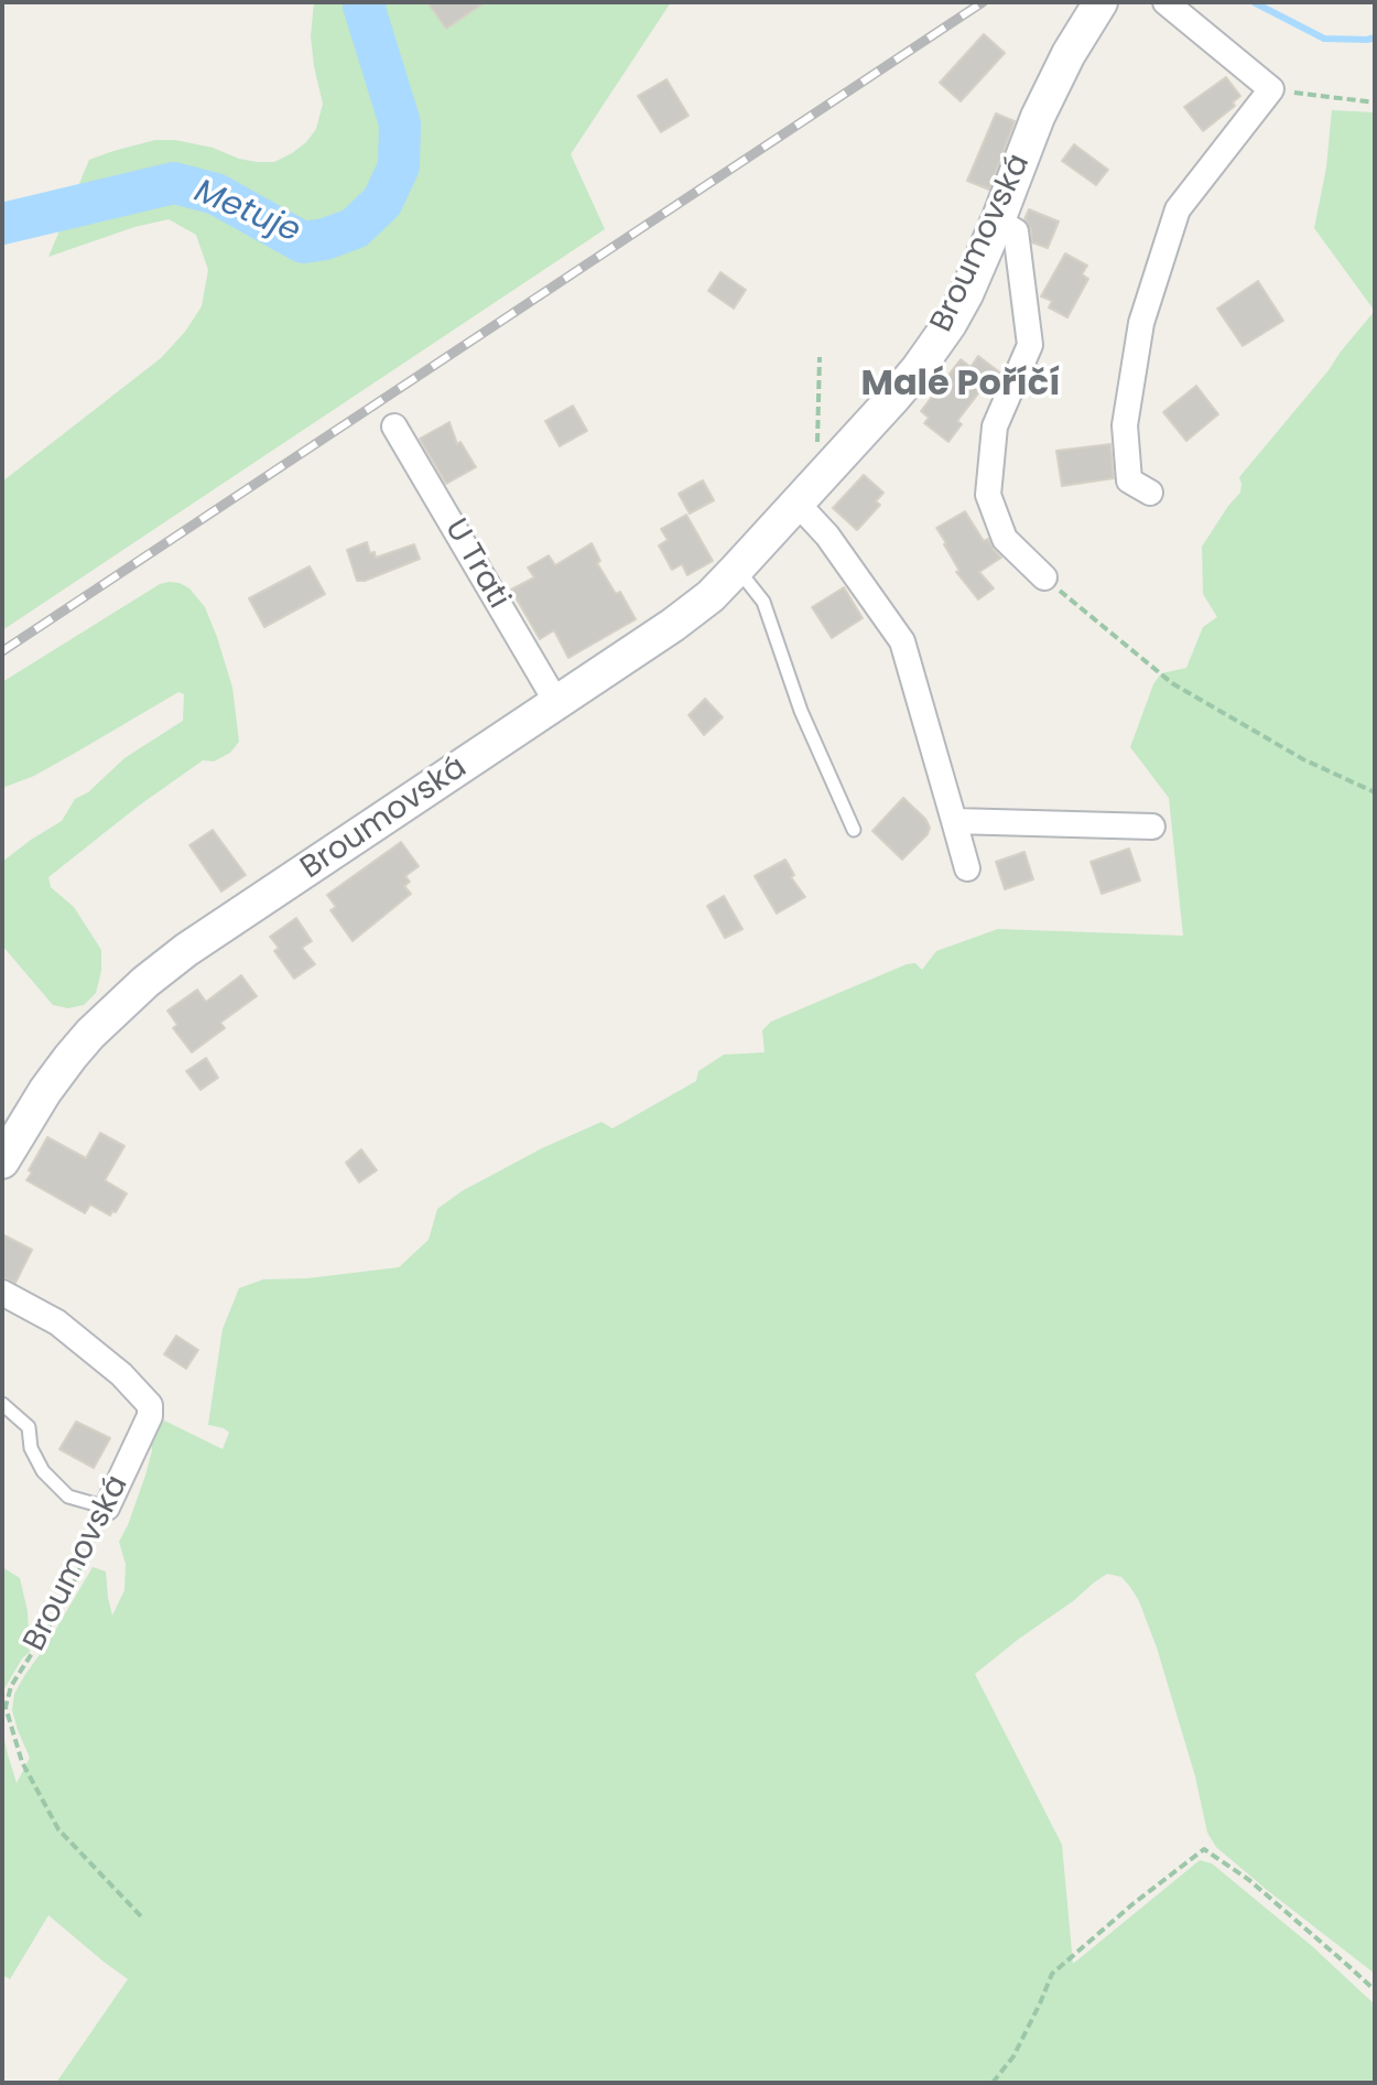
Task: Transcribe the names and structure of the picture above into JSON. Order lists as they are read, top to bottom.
{
  "streets": {
    "main road": ["Broumovská"],
    "street": ["U Trati"]
  },
  "crossings": [
    ["Broumovská", "U Trati"]
  ],
  "districts": ["Malé Poříčí"],
  "water": ["Metuje"]
}
